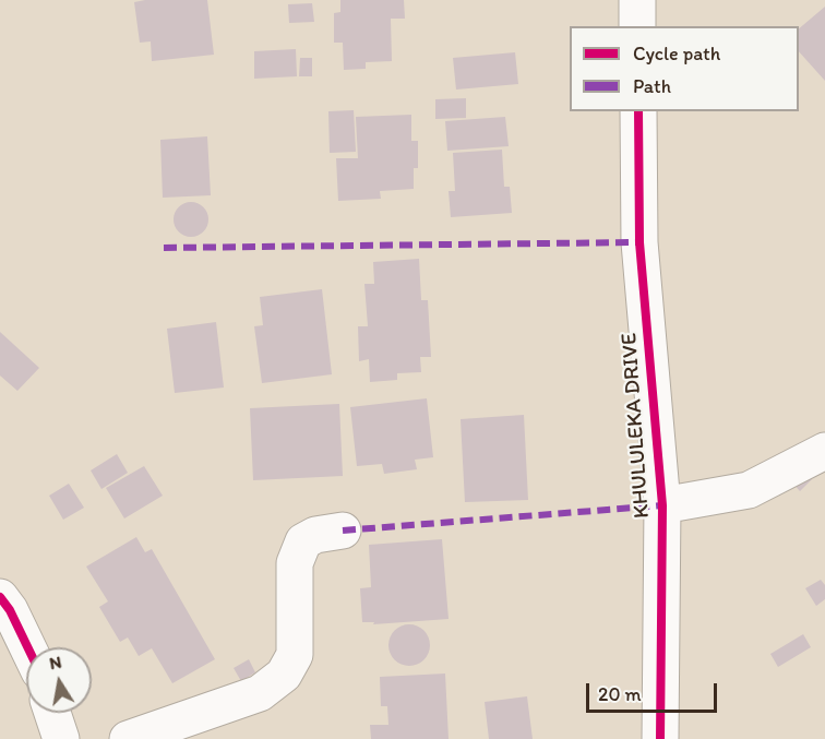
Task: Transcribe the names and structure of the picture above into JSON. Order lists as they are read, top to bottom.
{
  "streets": {
    "street": ["KHULULEKA DRIVE"]
  },
  "legend": ["Cycle path", "Path"],
  "scale_bar": "20 m",
  "north": "top"
}
